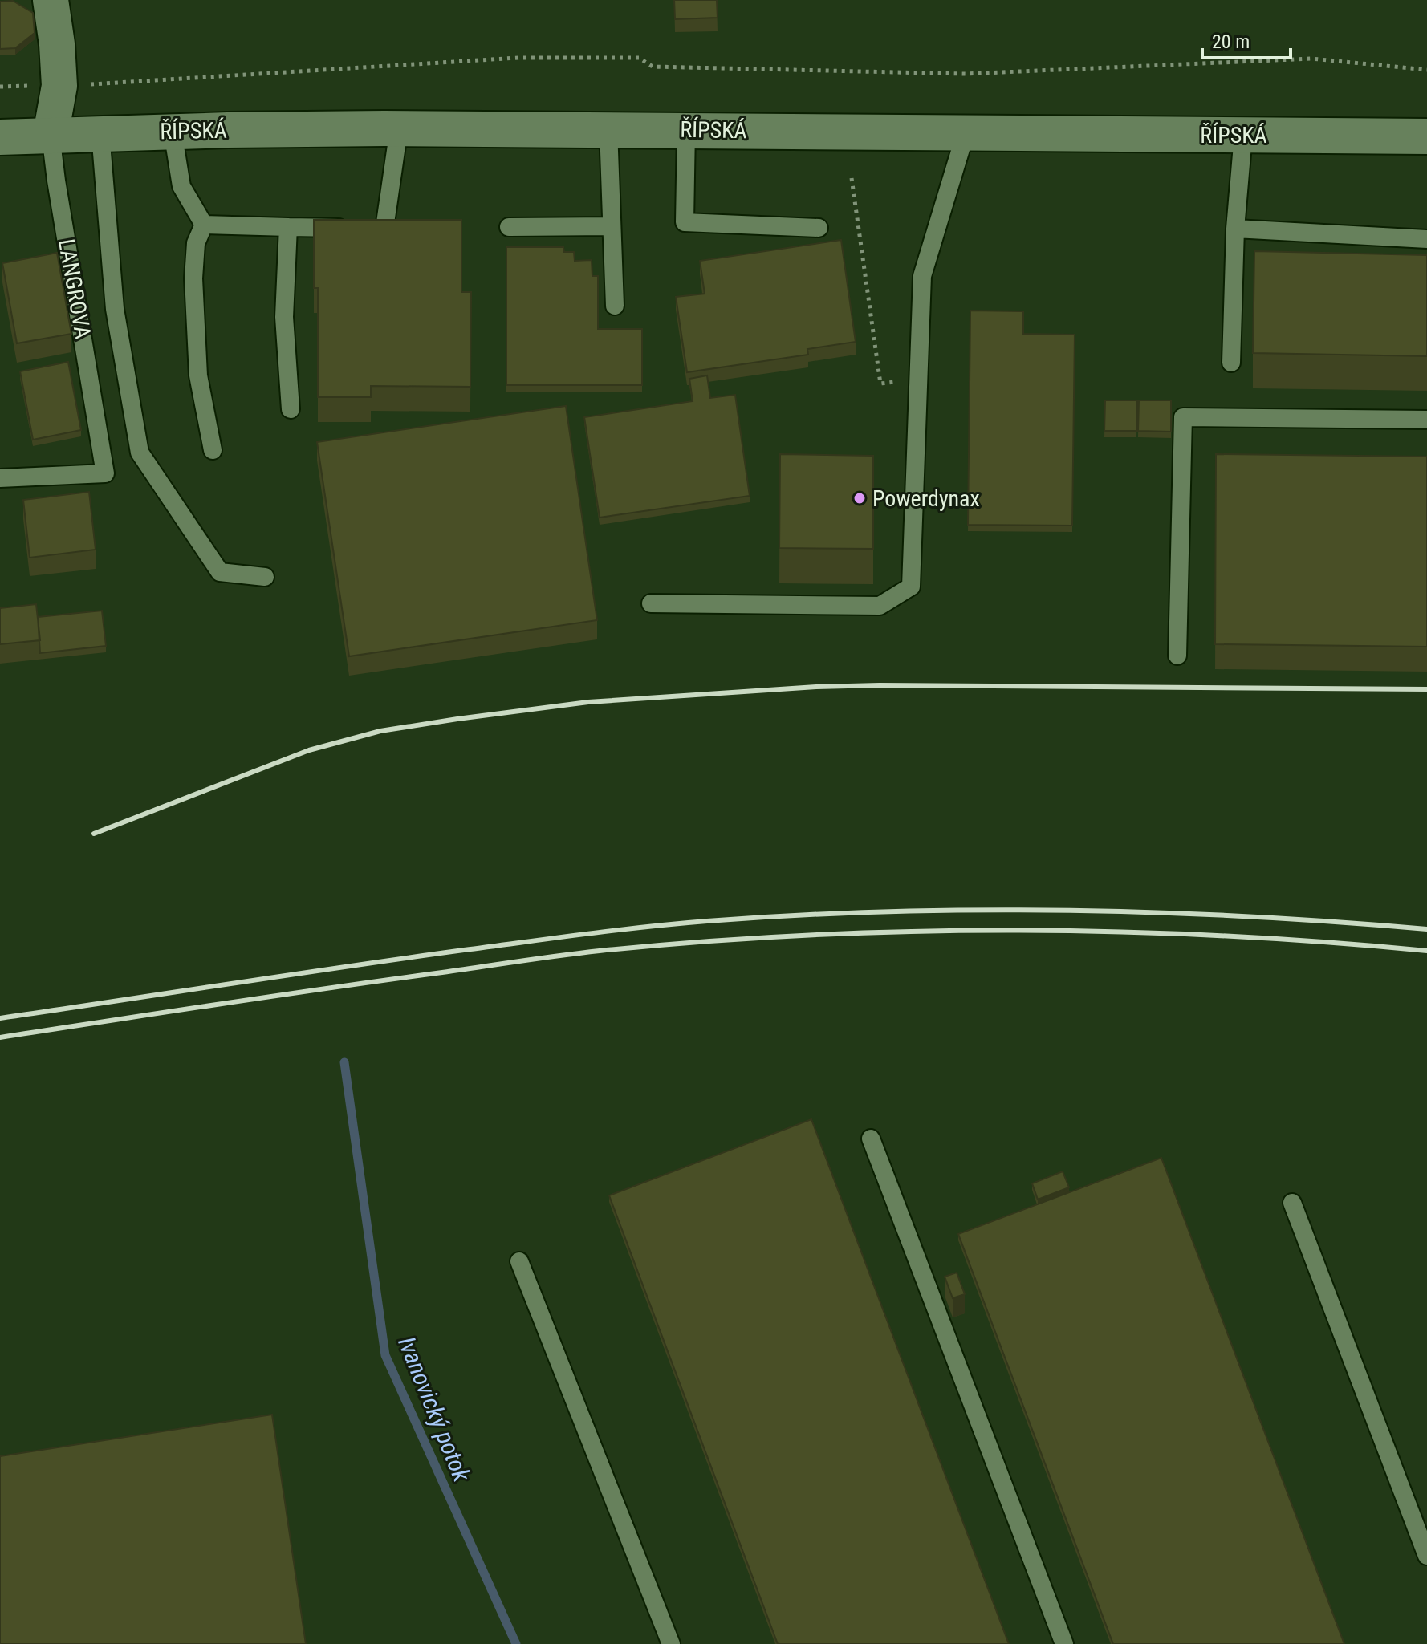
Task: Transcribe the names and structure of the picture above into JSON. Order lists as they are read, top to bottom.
{
  "streets": {
    "street": ["ŘÍPSKÁ", "LANGROVA"]
  },
  "crossings": [
    ["ŘÍPSKÁ", "LANGROVA"]
  ],
  "water": ["Ivanovický potok"],
  "places": ["Powerdynax"],
  "scale_bar": "20 m"
}
